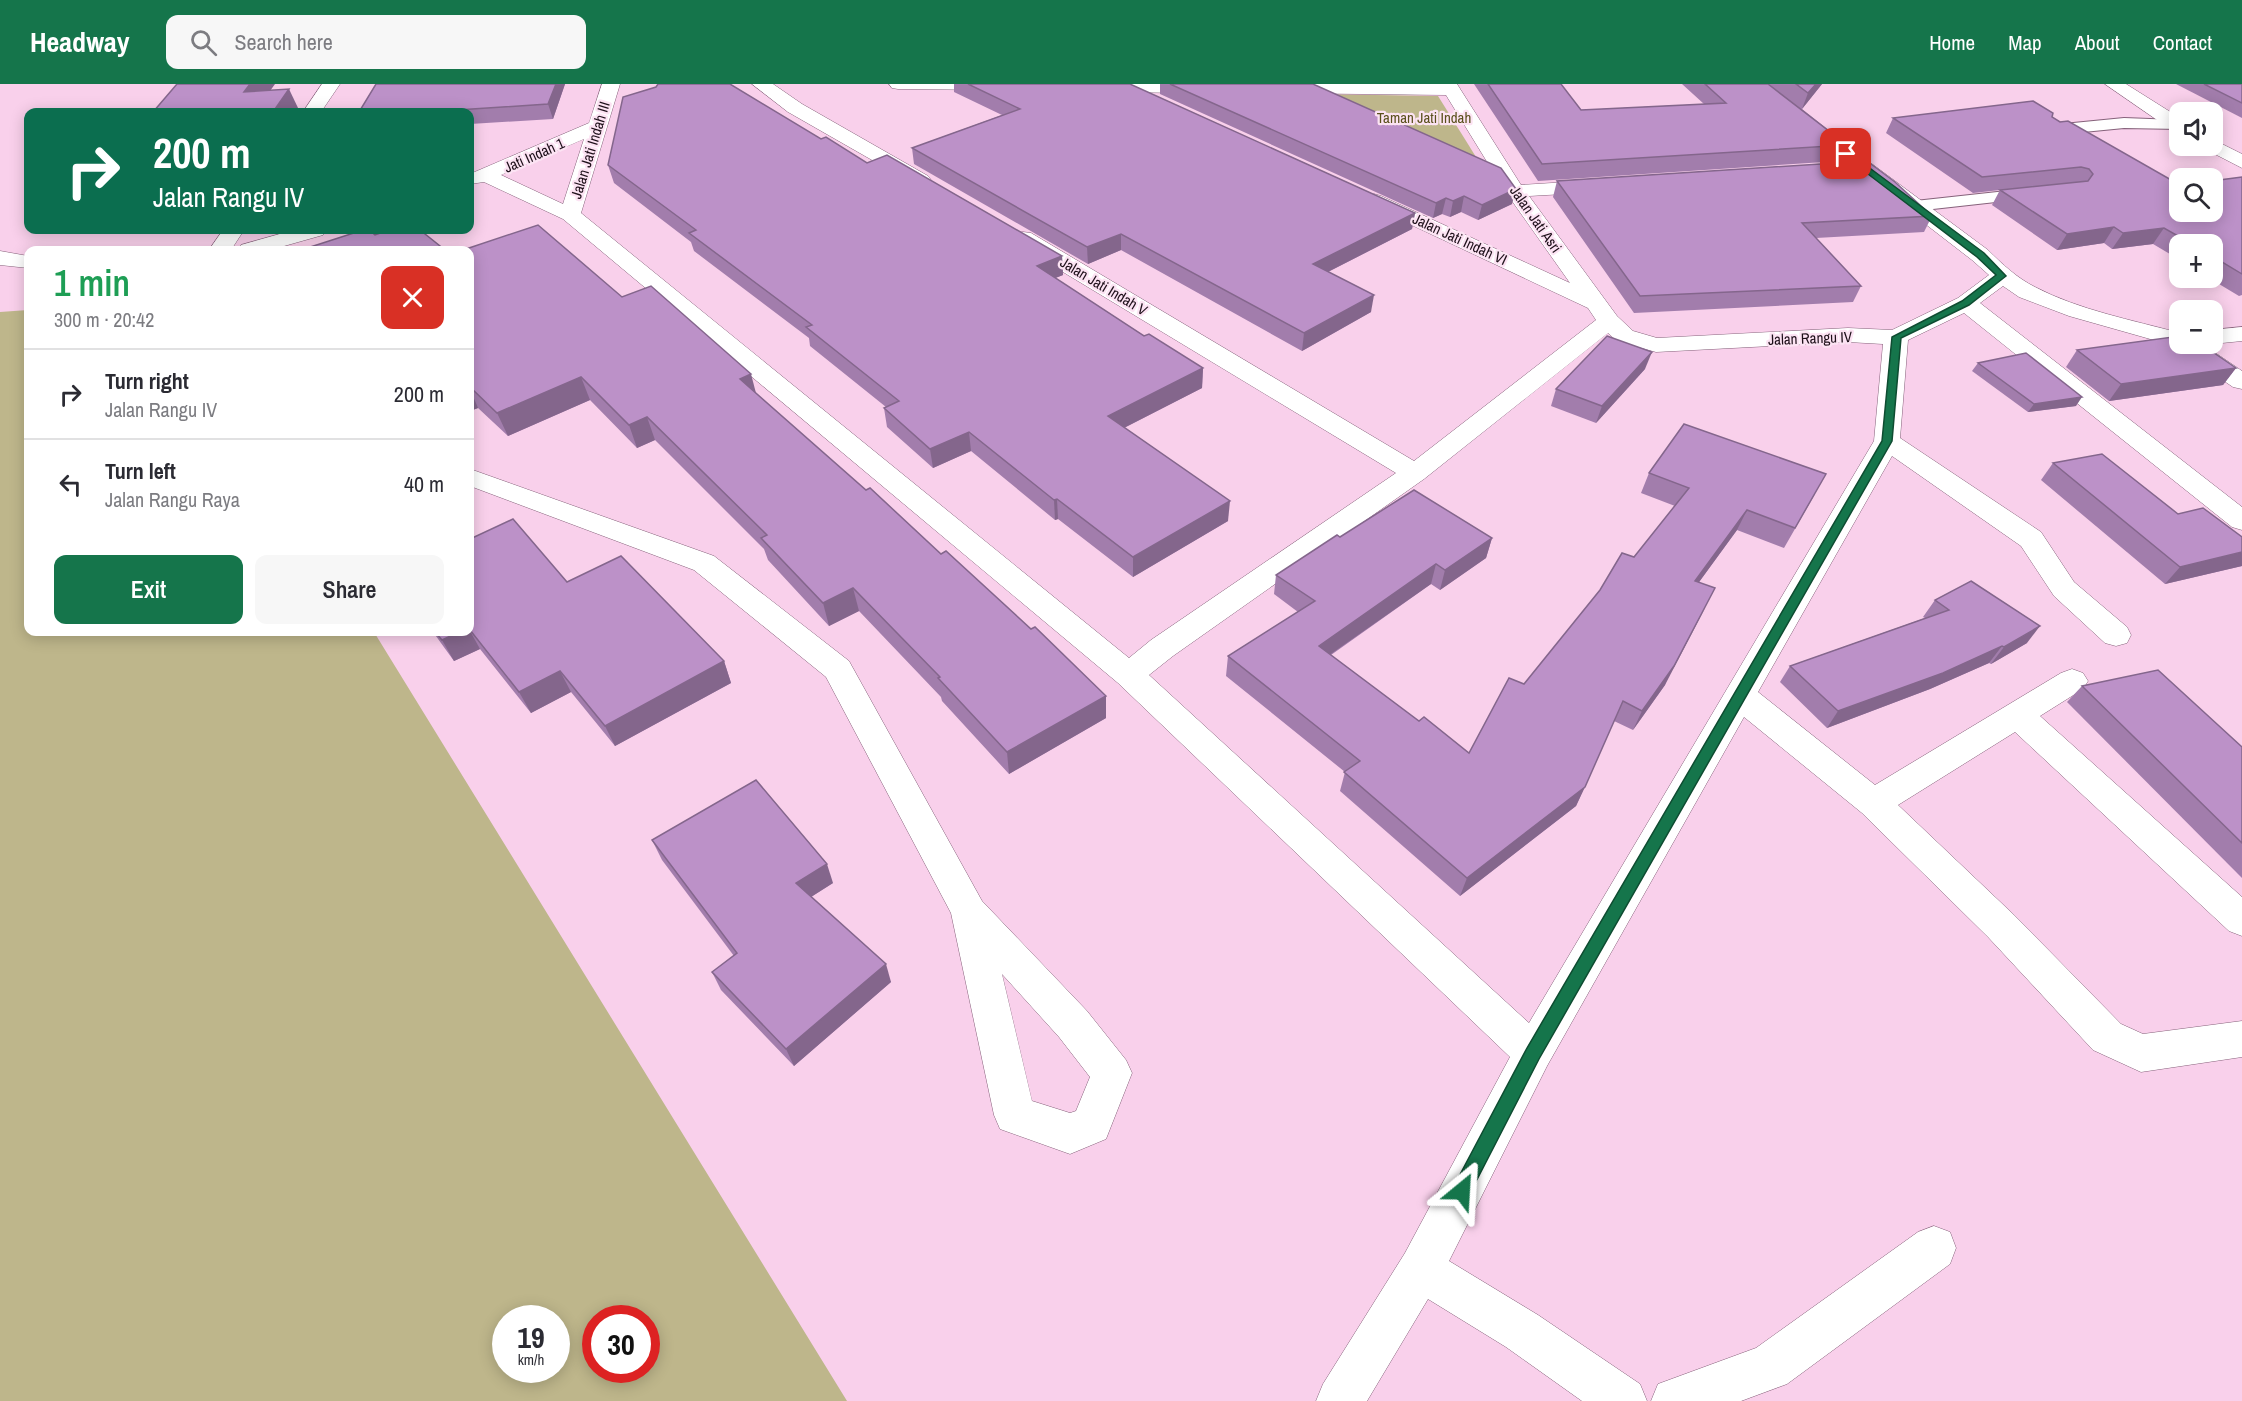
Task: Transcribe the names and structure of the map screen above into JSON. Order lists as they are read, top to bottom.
{
  "streets": {
    "street": [
      "Jalan Jati Indah III",
      "Jati Indah 1",
      "Jalan Jati Asri",
      "Jalan Jati Indah VI",
      "Jalan Jati Indah V",
      "Jalan Rangu IV"
    ]
  },
  "crossings": [
    ["Jalan Jati Indah III", "Jati Indah 1"],
    ["Jalan Jati Asri", "Jalan Jati Indah VI"],
    ["Jalan Jati Asri", "Jalan Rangu IV"],
    ["Jalan Jati Indah VI", "Jalan Rangu IV"]
  ],
  "parks": ["Taman Jati Indah"],
  "page": {
    "header": "Headway",
    "search": "Search here",
    "nav": [
      "Home",
      "Map",
      "About",
      "Contact"
    ],
    "map_buttons": ["+", "−"],
    "turn": ["200 m", "Jalan Rangu IV"],
    "heading": ["1 min", "300 m · 20:42"],
    "list": [
      {
        "name": "Turn right",
        "note": "Jalan Rangu IV",
        "value": "200 m"
      },
      {
        "name": "Turn left",
        "note": "Jalan Rangu Raya",
        "value": "40 m"
      }
    ],
    "buttons": ["Exit", "Share"],
    "speed": "19 km/h",
    "limit": "30"
  }
}
